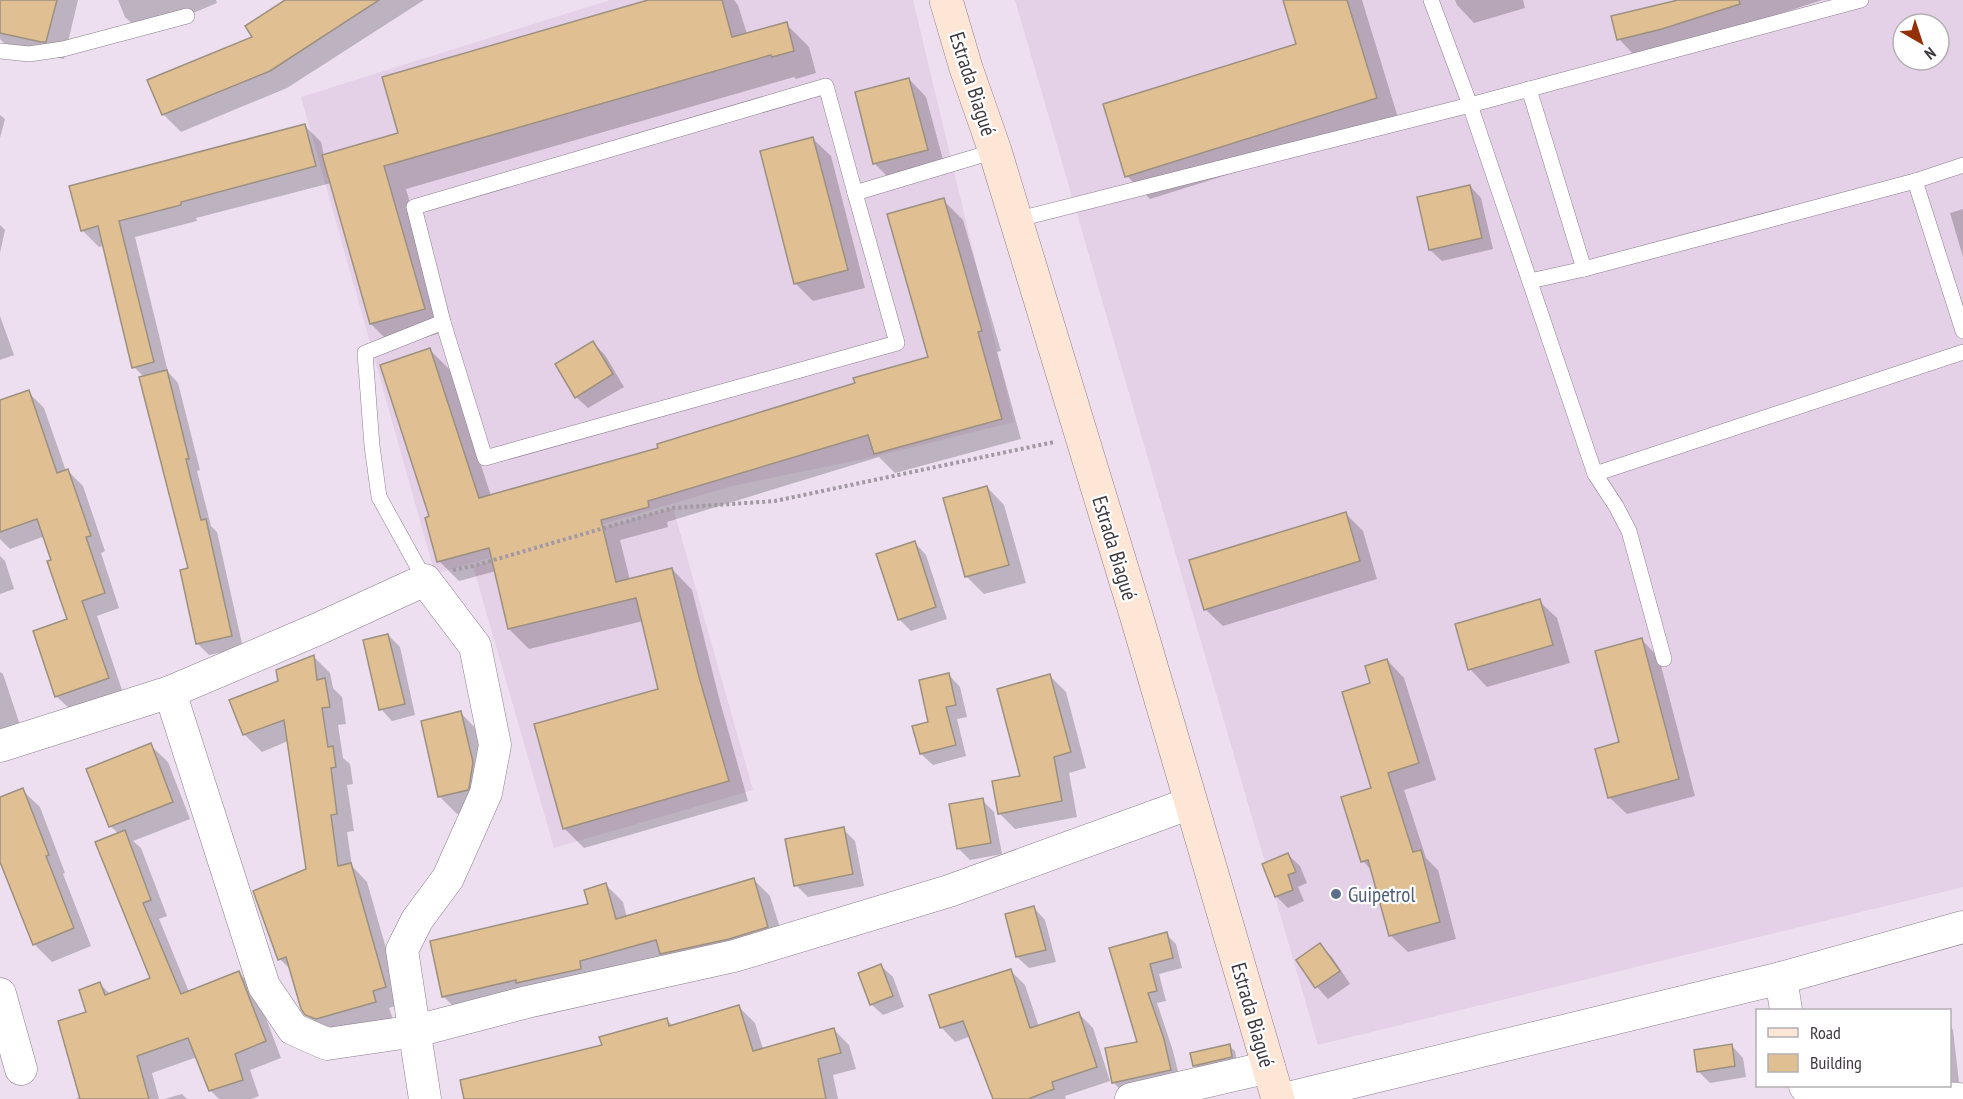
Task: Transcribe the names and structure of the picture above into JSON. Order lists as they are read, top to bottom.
{
  "streets": {
    "main road": ["Estrada Biagué"]
  },
  "places": ["Guipetrol"],
  "legend": ["Road", "Building"],
  "north": "bottom right"
}
